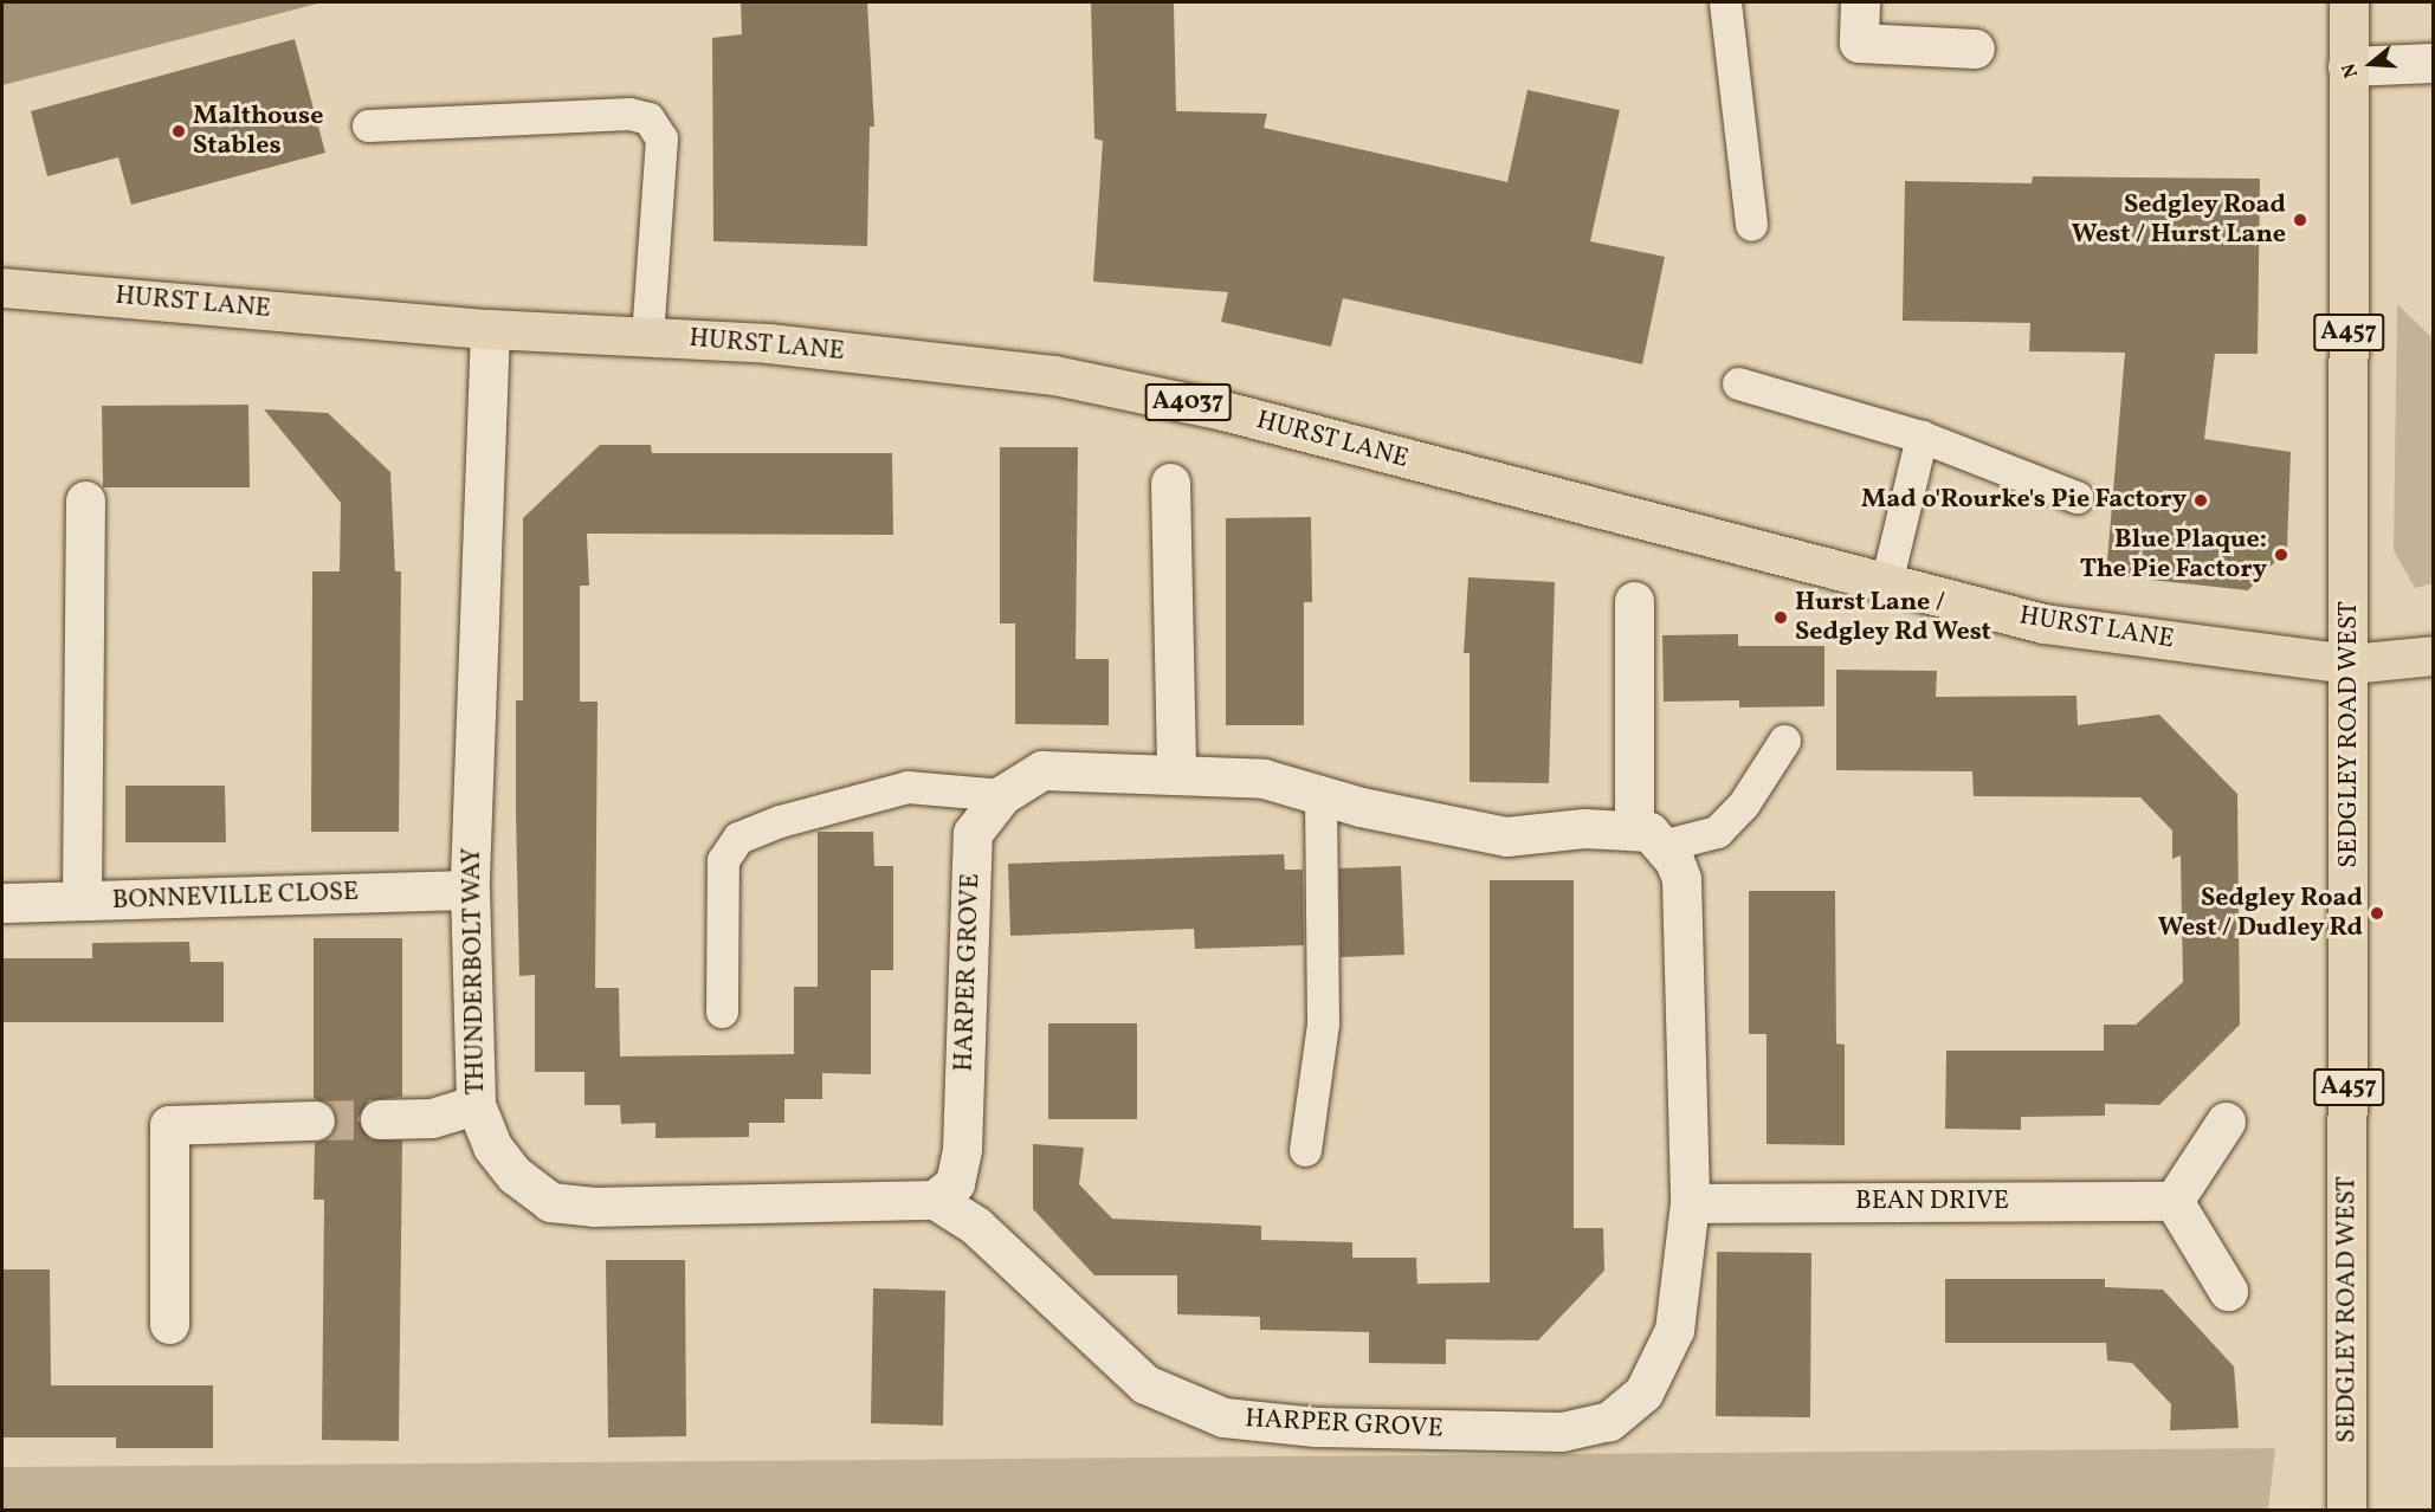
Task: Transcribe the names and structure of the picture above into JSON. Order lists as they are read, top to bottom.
{
  "streets": {
    "main road": [
      "HURST LANE",
      "A457",
      "A4037",
      "SEDGLEY ROAD WEST"
    ],
    "street": [
      "BONNEVILLE CLOSE",
      "THUNDERBOLT WAY",
      "HARPER GROVE",
      "BEAN DRIVE"
    ]
  },
  "crossings": [
    ["HURST LANE", "A4037"],
    ["HURST LANE", "SEDGLEY ROAD WEST"],
    ["HURST LANE", "THUNDERBOLT WAY"],
    ["A4037", "SEDGLEY ROAD WEST"],
    ["BONNEVILLE CLOSE", "THUNDERBOLT WAY"],
    ["THUNDERBOLT WAY", "HARPER GROVE"],
    ["HARPER GROVE", "BEAN DRIVE"]
  ],
  "places": [
    "Malthouse Stables",
    "Sedgley Road West / Hurst Lane",
    "Mad o'Rourke's Pie Factory",
    "Blue Plaque: The Pie Factory",
    "Hurst Lane / Sedgley Rd West",
    "Sedgley Road West / Dudley Rd"
  ],
  "north": "left"
}
